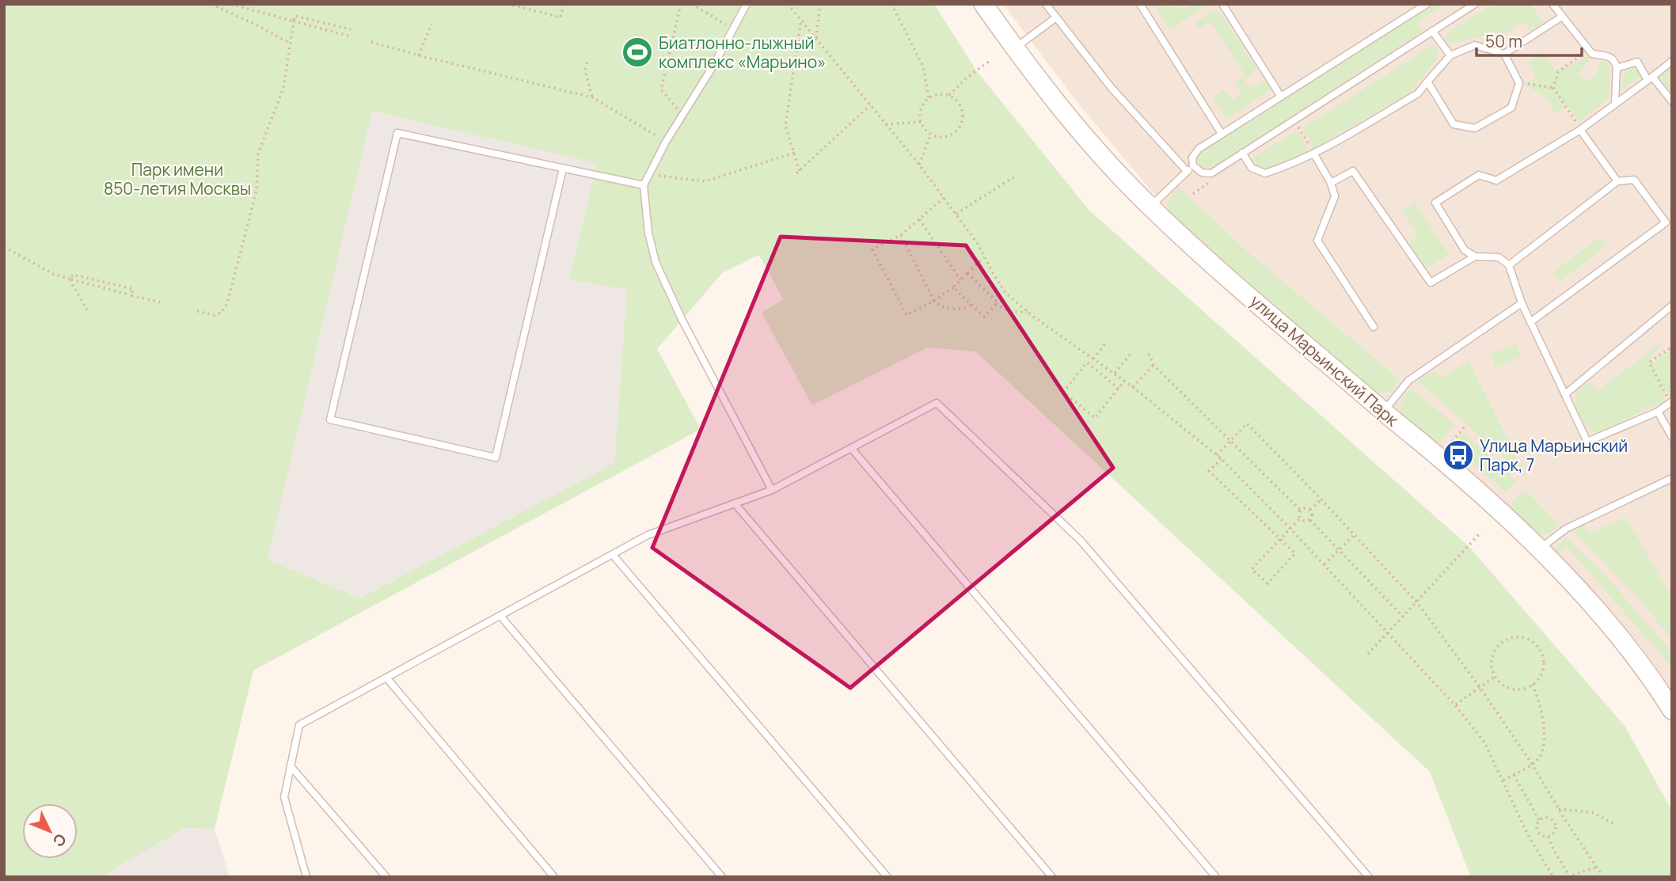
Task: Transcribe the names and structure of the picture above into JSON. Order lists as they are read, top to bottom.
{
  "streets": {
    "main road": ["улица Марьинский Парк"]
  },
  "parks": ["Парк имени 850-летия Москвы"],
  "places": {
    "sports": ["Биатлонно-лыжный комплекс «Марьино»"],
    "bus stop": ["Улица Марьинский Парк, 7"]
  },
  "scale_bar": "50 m",
  "north": "bottom right"
}
